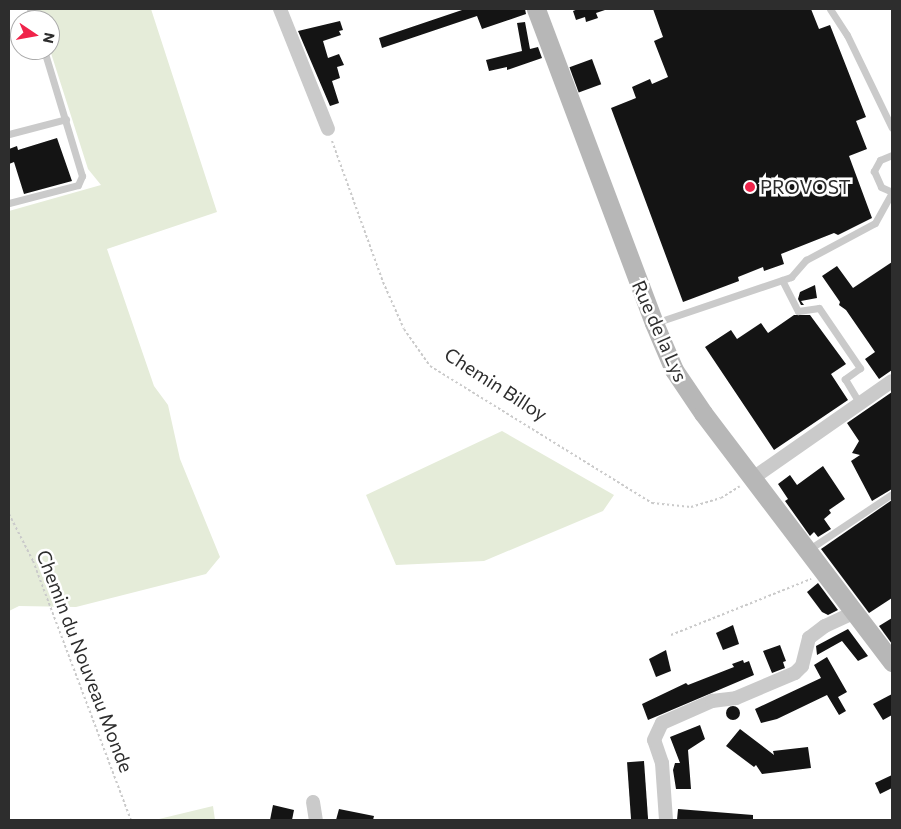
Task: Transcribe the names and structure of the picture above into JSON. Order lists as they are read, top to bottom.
{
  "streets": {
    "main road": ["Rue de la Lys"],
    "path": ["Chemin Billoy", "Chemin du Nouveau Monde"]
  },
  "crossings": [
    ["Rue de la Lys", "Chemin Billoy"]
  ],
  "places": ["PROVOST"],
  "north": "right"
}
